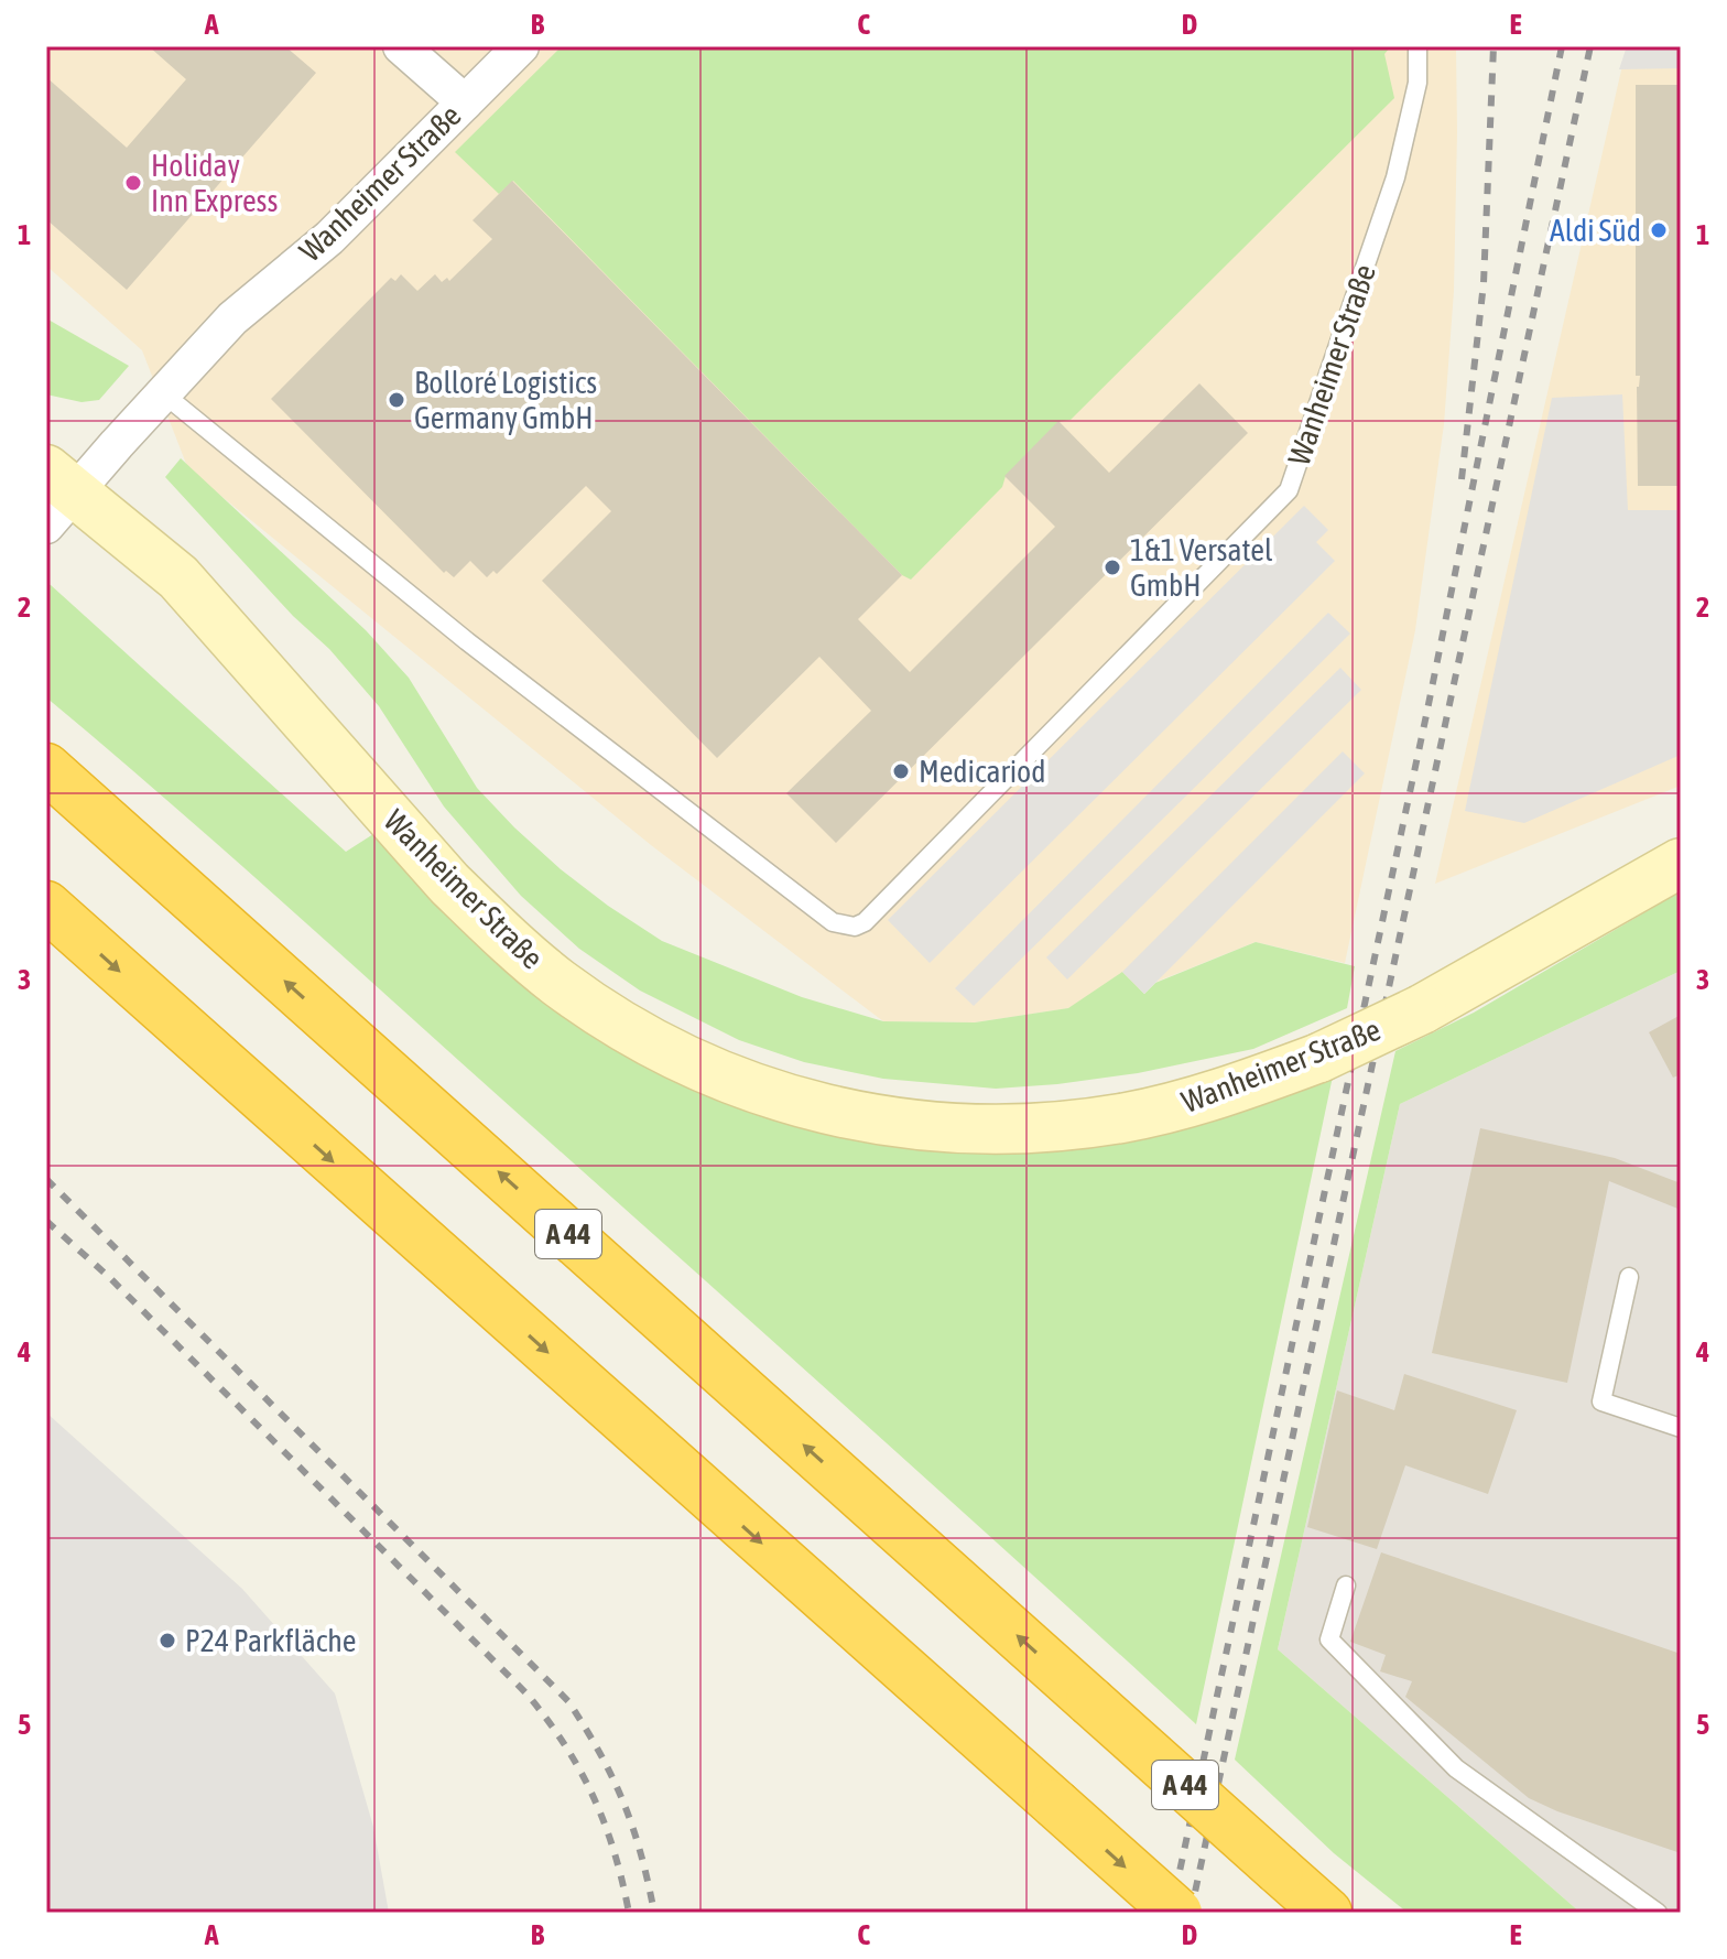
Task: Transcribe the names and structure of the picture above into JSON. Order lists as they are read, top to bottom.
{
  "streets": {
    "highway": ["A 44"],
    "street": ["Wanheimer Straße"]
  },
  "places": [
    "Holiday Inn Express",
    "Aldi Süd",
    "Bolloré Logistics Germany GmbH",
    "1&1 Versatel GmbH",
    "Medicariod",
    "P24 Parkfläche"
  ],
  "grid": {
    "columns": [
      "A",
      "B",
      "C",
      "D",
      "E"
    ],
    "rows": [
      "1",
      "2",
      "3",
      "4",
      "5"
    ]
  }
}
